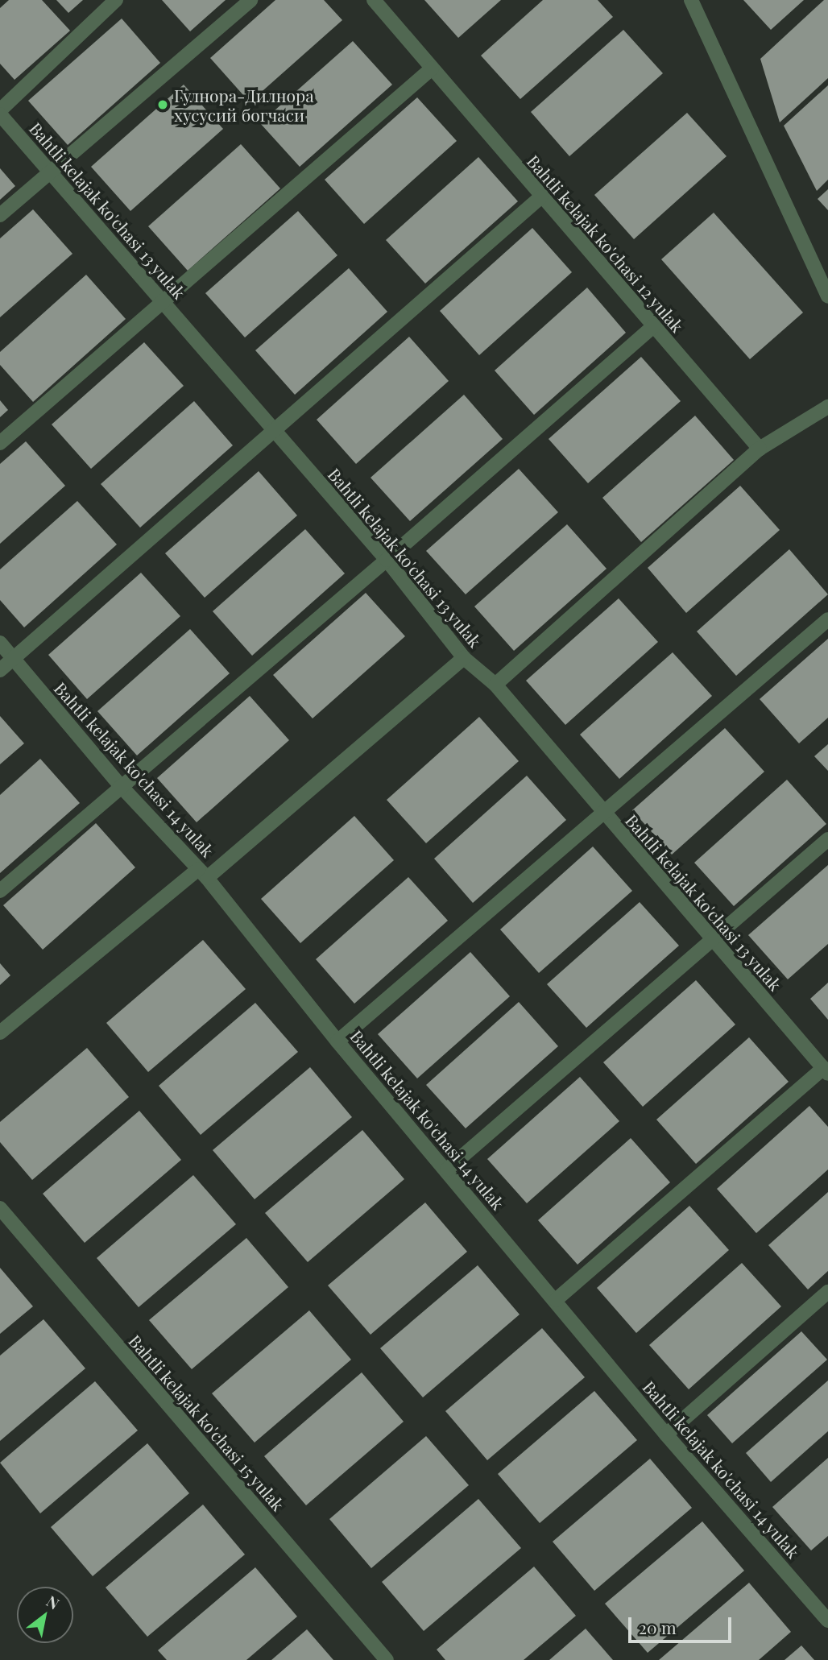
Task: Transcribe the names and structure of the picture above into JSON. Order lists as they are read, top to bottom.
{
  "streets": {
    "street": [
      "Bahtli kelajak ko'chasi 13 yulak",
      "Bahtli kelajak ko'chasi 12 yulak",
      "Bahtli kelajak ko'chasi 14 yulak",
      "Bahtli kelajak ko'chasi 15 yulak"
    ]
  },
  "places": ["Гулнора-Дилнора хусусий богчаси"],
  "scale_bar": "20 m",
  "north": "top right"
}
